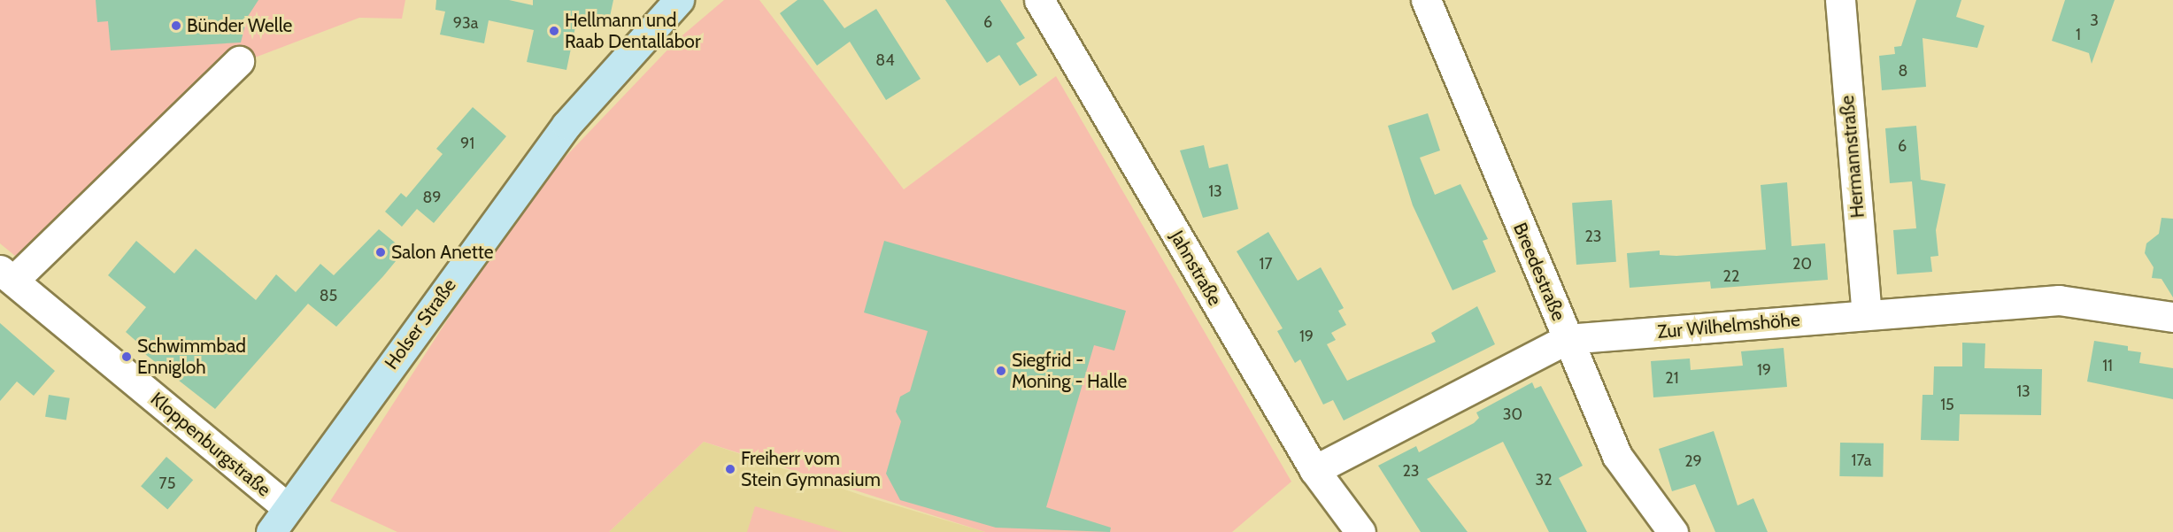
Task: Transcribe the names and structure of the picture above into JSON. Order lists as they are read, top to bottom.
{
  "streets": {
    "main road": ["Holser Straße"],
    "street": [
      "Hermannstraße",
      "Jahnstraße",
      "Breedestraße",
      "Zur Wilhelmshöhe",
      "Kloppenburgstraße"
    ]
  },
  "crossings": [
    ["Hermannstraße", "Zur Wilhelmshöhe"],
    ["Jahnstraße", "Zur Wilhelmshöhe"],
    ["Breedestraße", "Zur Wilhelmshöhe"],
    ["Holser Straße", "Kloppenburgstraße"]
  ],
  "places": [
    "Bünder Welle",
    "Hellmann und Raab Dentallabor",
    "Salon Anette",
    "Schwimmbad Ennigloh",
    "Siegfrid - Moning - Halle",
    "Freiherr vom Stein Gymnasium"
  ],
  "house_numbers": [
    "3",
    "6",
    "93a",
    "1",
    "84",
    "8",
    "91",
    "6",
    "13",
    "89",
    "23",
    "17",
    "20",
    "22",
    "85",
    "19",
    "11",
    "19",
    "21",
    "13",
    "15",
    "30",
    "17a",
    "29",
    "23",
    "32",
    "75"
  ]
}
